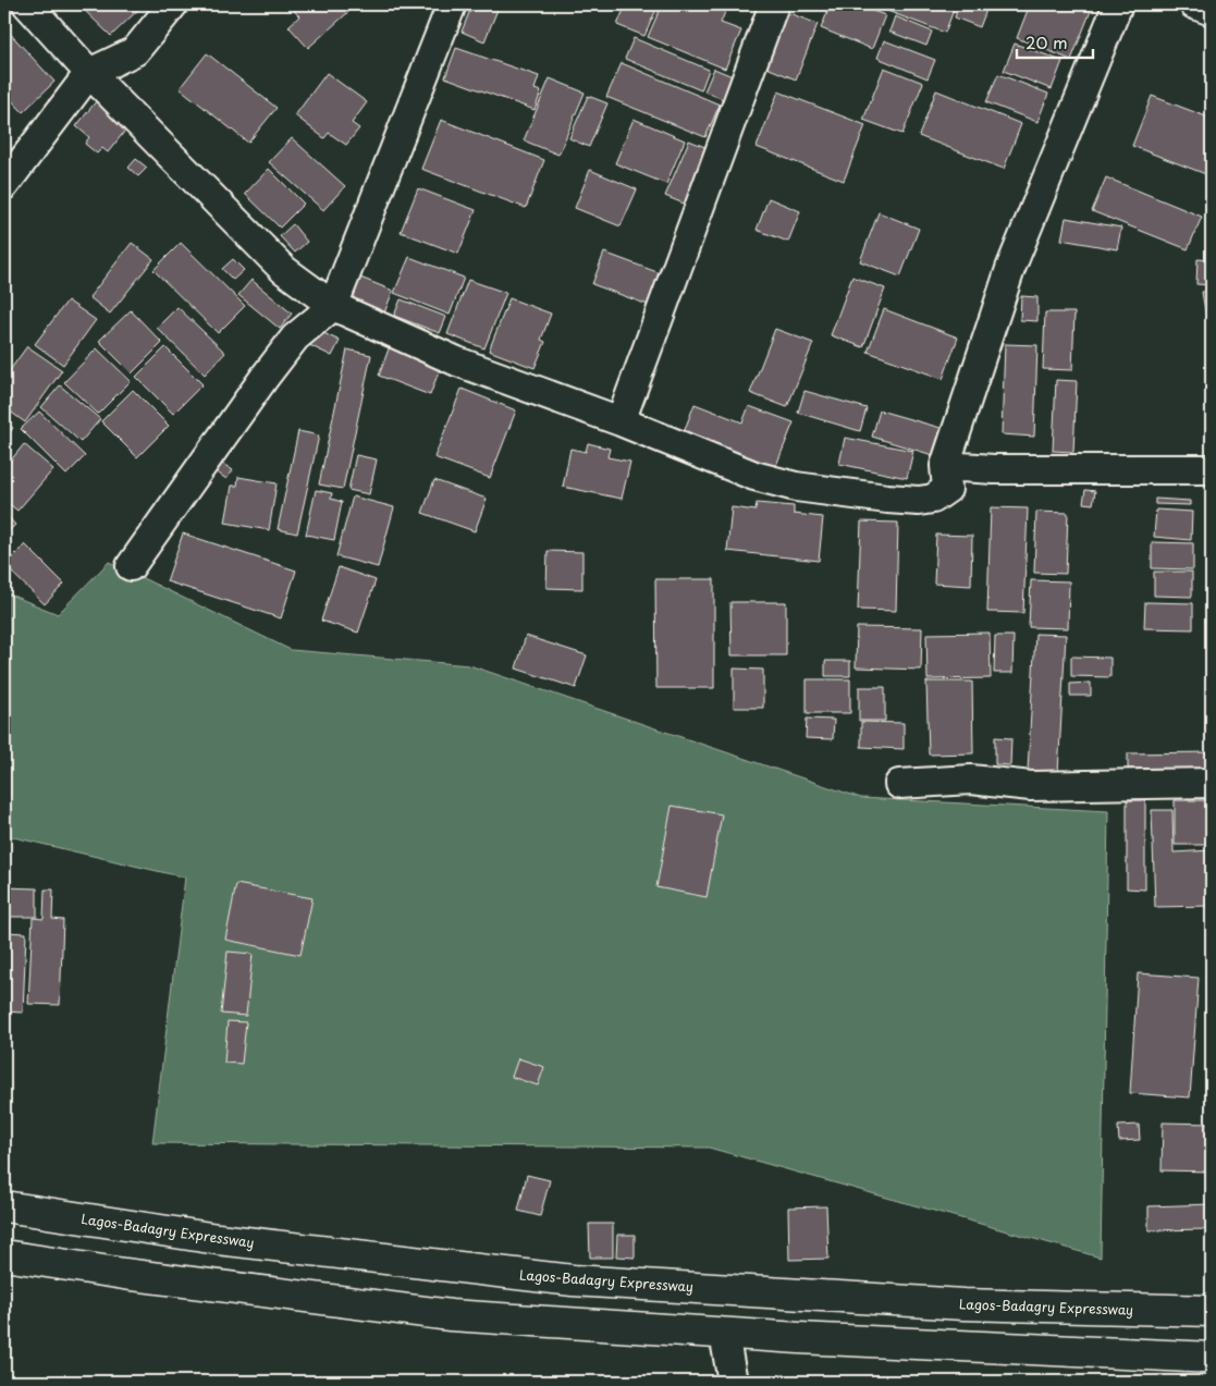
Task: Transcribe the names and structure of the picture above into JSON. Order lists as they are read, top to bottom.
{
  "streets": {
    "highway": ["Lagos-Badagry Expressway"]
  },
  "scale_bar": "20 m"
}
